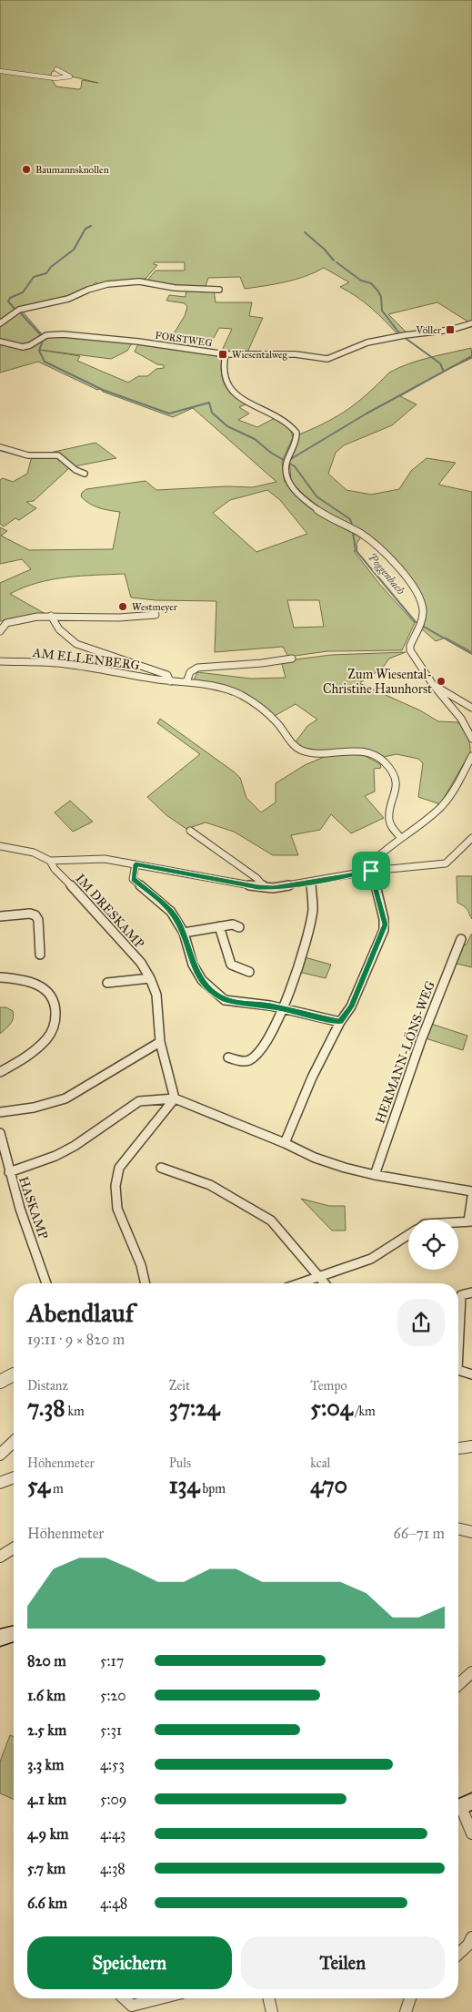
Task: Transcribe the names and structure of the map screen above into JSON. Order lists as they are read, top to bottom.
{
  "streets": {
    "street": [
      "FORSTWEG",
      "AM ELLENBERG",
      "IM DRESKAMP",
      "HERMANN-LÖNS-WEG",
      "HASKAMP"
    ]
  },
  "water": ["Poggenbach"],
  "places": {
    "other": ["Baumannsknollen", "Westmeyer", "Zum Wiesental- Christine Haunhorst"],
    "transit": ["Völler", "Wiesentalweg"]
  },
  "page": {
    "heading": ["Abendlauf", "19:11 · 9 × 820 m"],
    "stats": [
      ["Distanz", "7.38 km"],
      ["Zeit", "37:24"],
      ["Tempo", "5:04 /km"],
      ["Höhenmeter", "54 m"],
      ["Puls", "134 bpm"],
      ["kcal", "470"]
    ],
    "chart": ["Höhenmeter", "66–71 m"],
    "list": [
      {
        "name": "820 m",
        "note": "5:17"
      },
      {
        "name": "1.6 km",
        "note": "5:20"
      },
      {
        "name": "2.5 km",
        "note": "5:31"
      },
      {
        "name": "3.3 km",
        "note": "4:53"
      },
      {
        "name": "4.1 km",
        "note": "5:09"
      },
      {
        "name": "4.9 km",
        "note": "4:43"
      },
      {
        "name": "5.7 km",
        "note": "4:38"
      },
      {
        "name": "6.6 km",
        "note": "4:48"
      }
    ],
    "buttons": ["Speichern", "Teilen"]
  }
}
